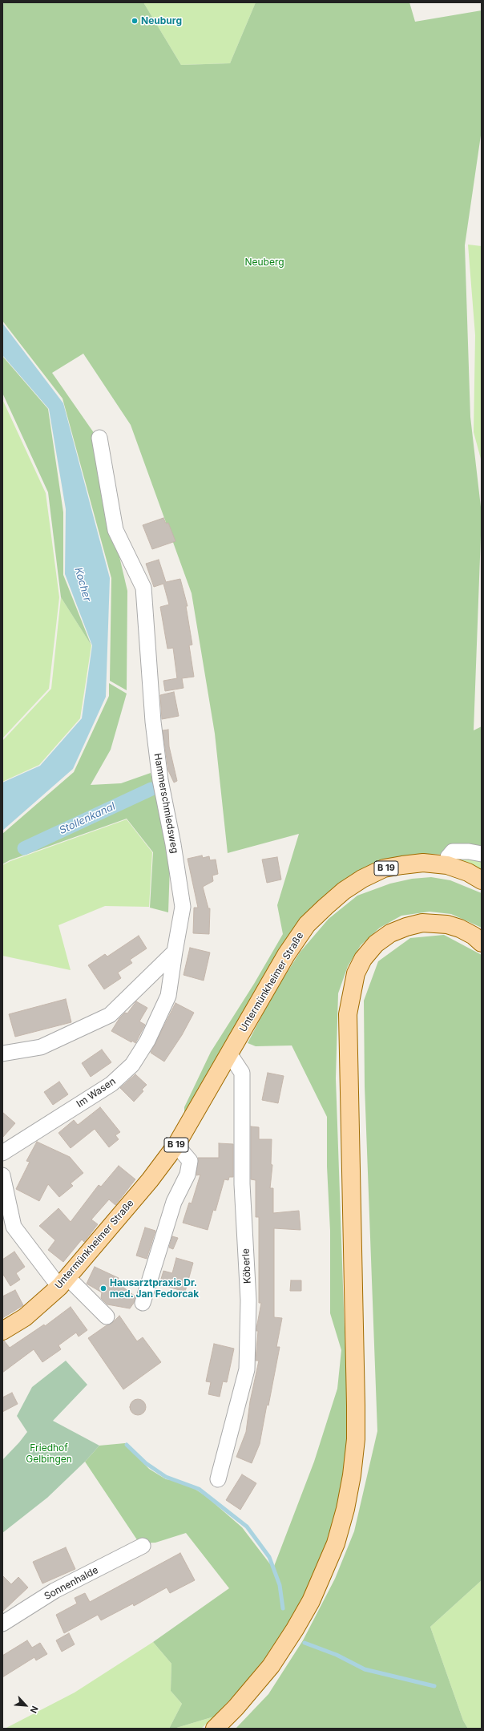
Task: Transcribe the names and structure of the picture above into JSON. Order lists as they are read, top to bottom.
{
  "streets": {
    "main road": ["B 19", "Untermünkheimer Straße"],
    "street": [
      "Hammerschmiedsweg",
      "Im Wasen",
      "Köberle",
      "Sonnenhalde"
    ]
  },
  "crossings": [
    ["Hammerschmiedsweg", "Im Wasen"],
    ["Untermünkheimer Straße", "Köberle"]
  ],
  "water": ["Kocher", "Stollenkanal"],
  "parks": ["Neuberg", "Friedhof Gelbingen"],
  "places": ["Neuburg", "Hausarztpraxis Dr. med. Jan Fedorcak"],
  "north": "bottom right"
}
